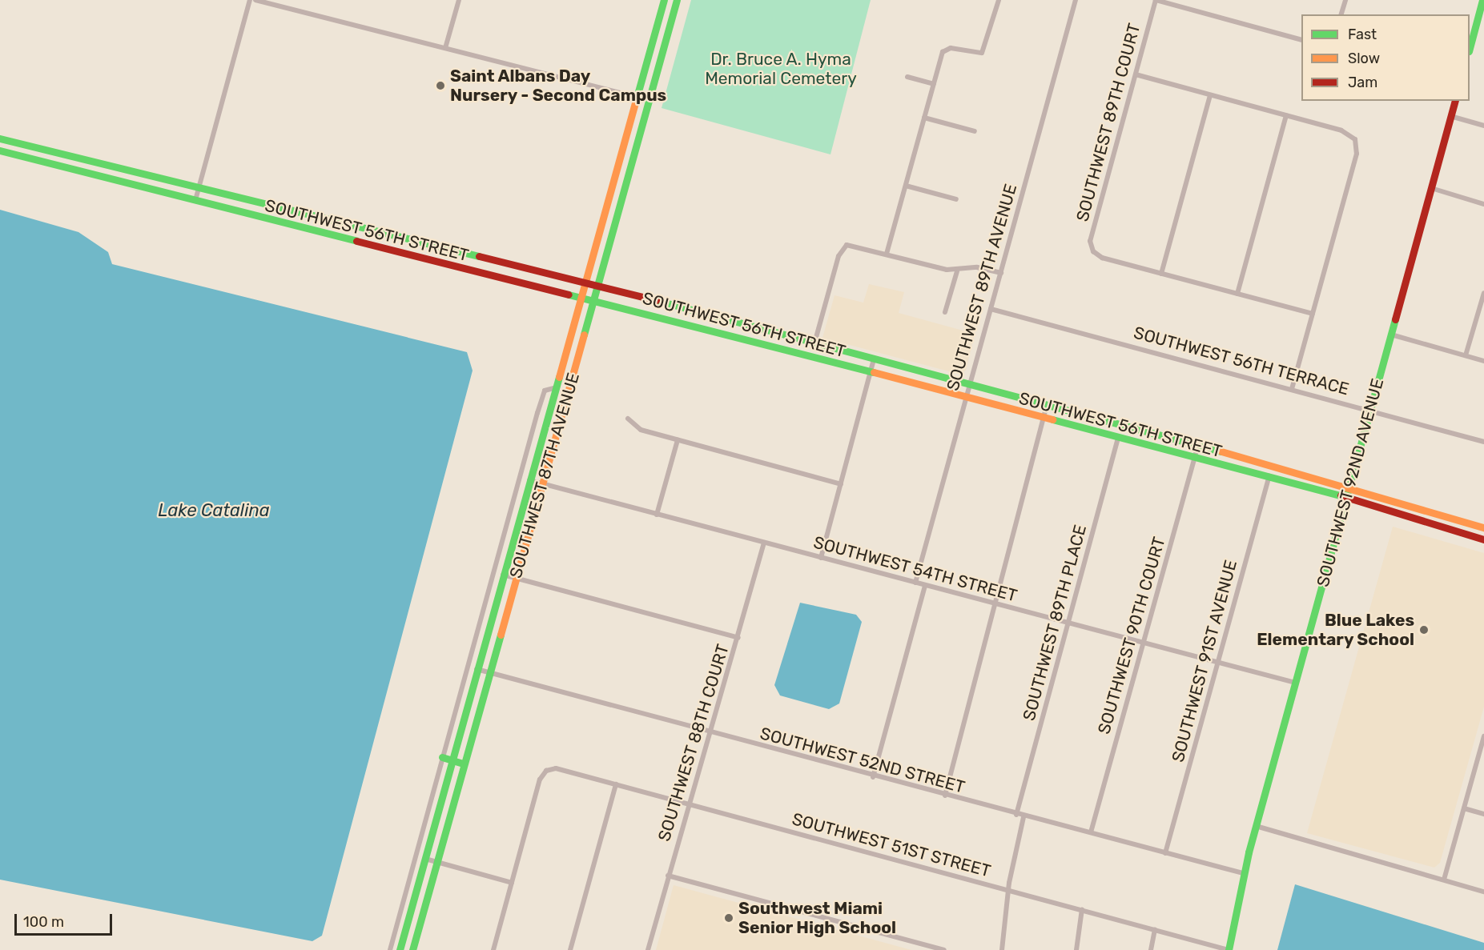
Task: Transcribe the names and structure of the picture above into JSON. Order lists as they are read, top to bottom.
{
  "streets": {
    "main road": ["SOUTHWEST 56TH STREET", "SOUTHWEST 87TH AVENUE", "SOUTHWEST 92ND AVENUE"],
    "street": [
      "SOUTHWEST 89TH COURT",
      "SOUTHWEST 89TH AVENUE",
      "SOUTHWEST 56TH TERRACE",
      "SOUTHWEST 54TH STREET",
      "SOUTHWEST 89TH PLACE",
      "SOUTHWEST 90TH COURT",
      "SOUTHWEST 91ST AVENUE",
      "SOUTHWEST 88TH COURT",
      "SOUTHWEST 52ND STREET",
      "SOUTHWEST 51ST STREET"
    ]
  },
  "crossings": [
    ["SOUTHWEST 56TH STREET", "SOUTHWEST 89TH AVENUE"],
    ["SOUTHWEST 56TH STREET", "SOUTHWEST 87TH AVENUE"],
    ["SOUTHWEST 56TH STREET", "SOUTHWEST 92ND AVENUE"],
    ["SOUTHWEST 56TH STREET", "SOUTHWEST 89TH PLACE"],
    ["SOUTHWEST 56TH STREET", "SOUTHWEST 90TH COURT"],
    ["SOUTHWEST 56TH STREET", "SOUTHWEST 91ST AVENUE"],
    ["SOUTHWEST 89TH AVENUE", "SOUTHWEST 56TH TERRACE"],
    ["SOUTHWEST 89TH AVENUE", "SOUTHWEST 54TH STREET"],
    ["SOUTHWEST 56TH TERRACE", "SOUTHWEST 92ND AVENUE"],
    ["SOUTHWEST 87TH AVENUE", "SOUTHWEST 54TH STREET"],
    ["SOUTHWEST 87TH AVENUE", "SOUTHWEST 52ND STREET"],
    ["SOUTHWEST 92ND AVENUE", "SOUTHWEST 54TH STREET"],
    ["SOUTHWEST 92ND AVENUE", "SOUTHWEST 52ND STREET"],
    ["SOUTHWEST 92ND AVENUE", "SOUTHWEST 51ST STREET"],
    ["SOUTHWEST 54TH STREET", "SOUTHWEST 89TH PLACE"],
    ["SOUTHWEST 54TH STREET", "SOUTHWEST 90TH COURT"],
    ["SOUTHWEST 54TH STREET", "SOUTHWEST 91ST AVENUE"],
    ["SOUTHWEST 54TH STREET", "SOUTHWEST 88TH COURT"],
    ["SOUTHWEST 89TH PLACE", "SOUTHWEST 52ND STREET"],
    ["SOUTHWEST 90TH COURT", "SOUTHWEST 52ND STREET"],
    ["SOUTHWEST 91ST AVENUE", "SOUTHWEST 52ND STREET"],
    ["SOUTHWEST 88TH COURT", "SOUTHWEST 52ND STREET"],
    ["SOUTHWEST 88TH COURT", "SOUTHWEST 51ST STREET"]
  ],
  "water": ["Lake Catalina"],
  "parks": ["Dr. Bruce A. Hyma Memorial Cemetery"],
  "places": ["Saint Albans Day Nursery - Second Campus", "Blue Lakes Elementary School", "Southwest Miami Senior High School"],
  "legend": ["Fast", "Slow", "Jam"],
  "scale_bar": "100 m"
}
